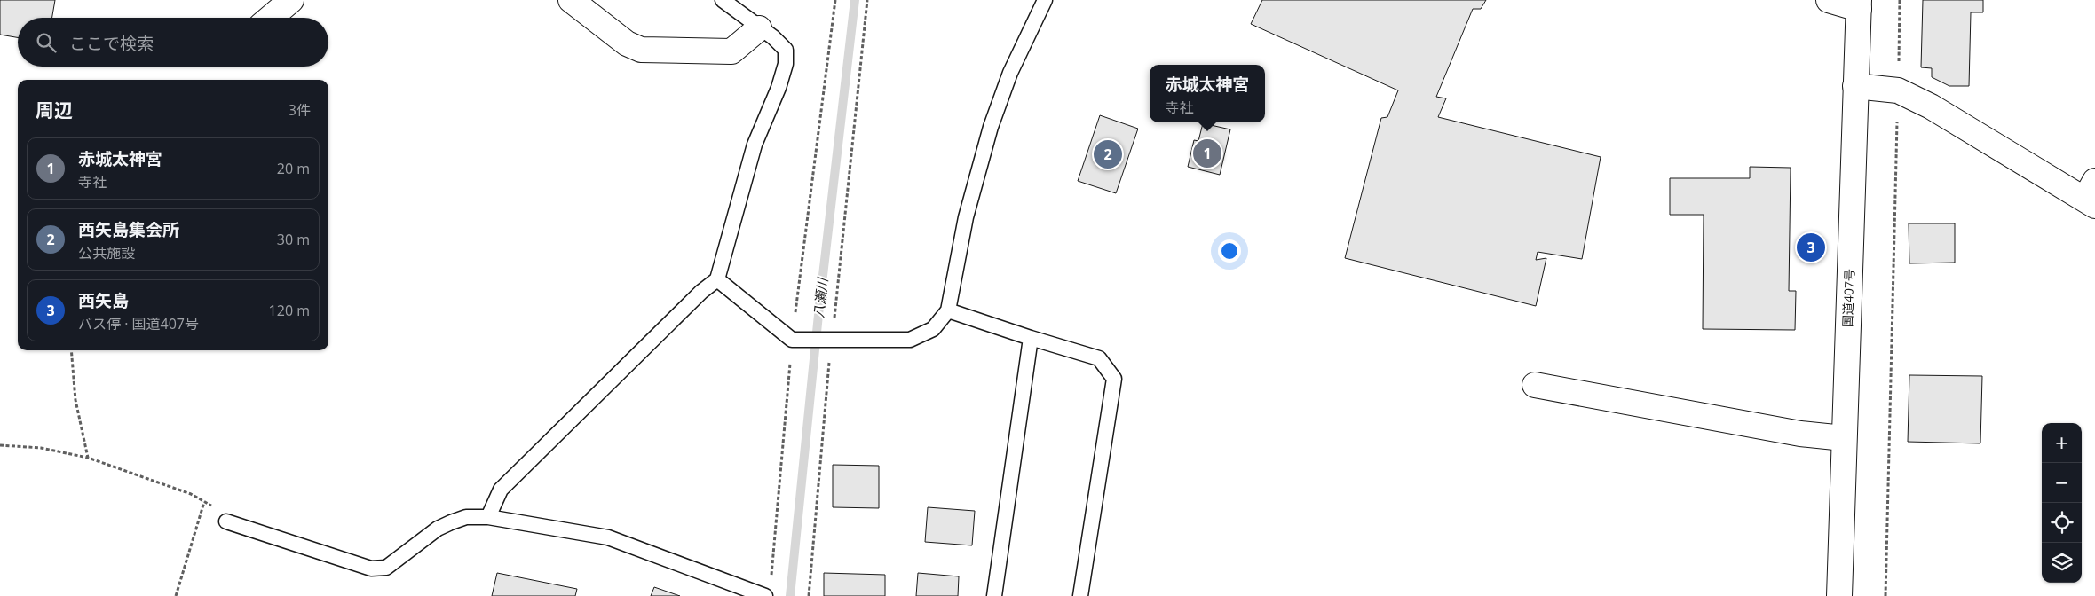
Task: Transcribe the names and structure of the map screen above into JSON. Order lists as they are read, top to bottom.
{
  "streets": {
    "main road": ["国道407号"]
  },
  "water": ["八瀬川"],
  "page": {
    "search": "ここで検索",
    "popup": ["赤城太神宮", "寺社"],
    "heading": ["周辺", "3件"],
    "pins": ["1", "2", "3"],
    "list": [
      {
        "mark": "1",
        "name": "赤城太神宮",
        "note": "寺社",
        "value": "20 m"
      },
      {
        "mark": "2",
        "name": "西矢島集会所",
        "note": "公共施設",
        "value": "30 m"
      },
      {
        "mark": "3",
        "name": "西矢島",
        "note": "バス停 · 国道407号",
        "value": "120 m"
      }
    ],
    "map_buttons": ["+", "−"]
  }
}
